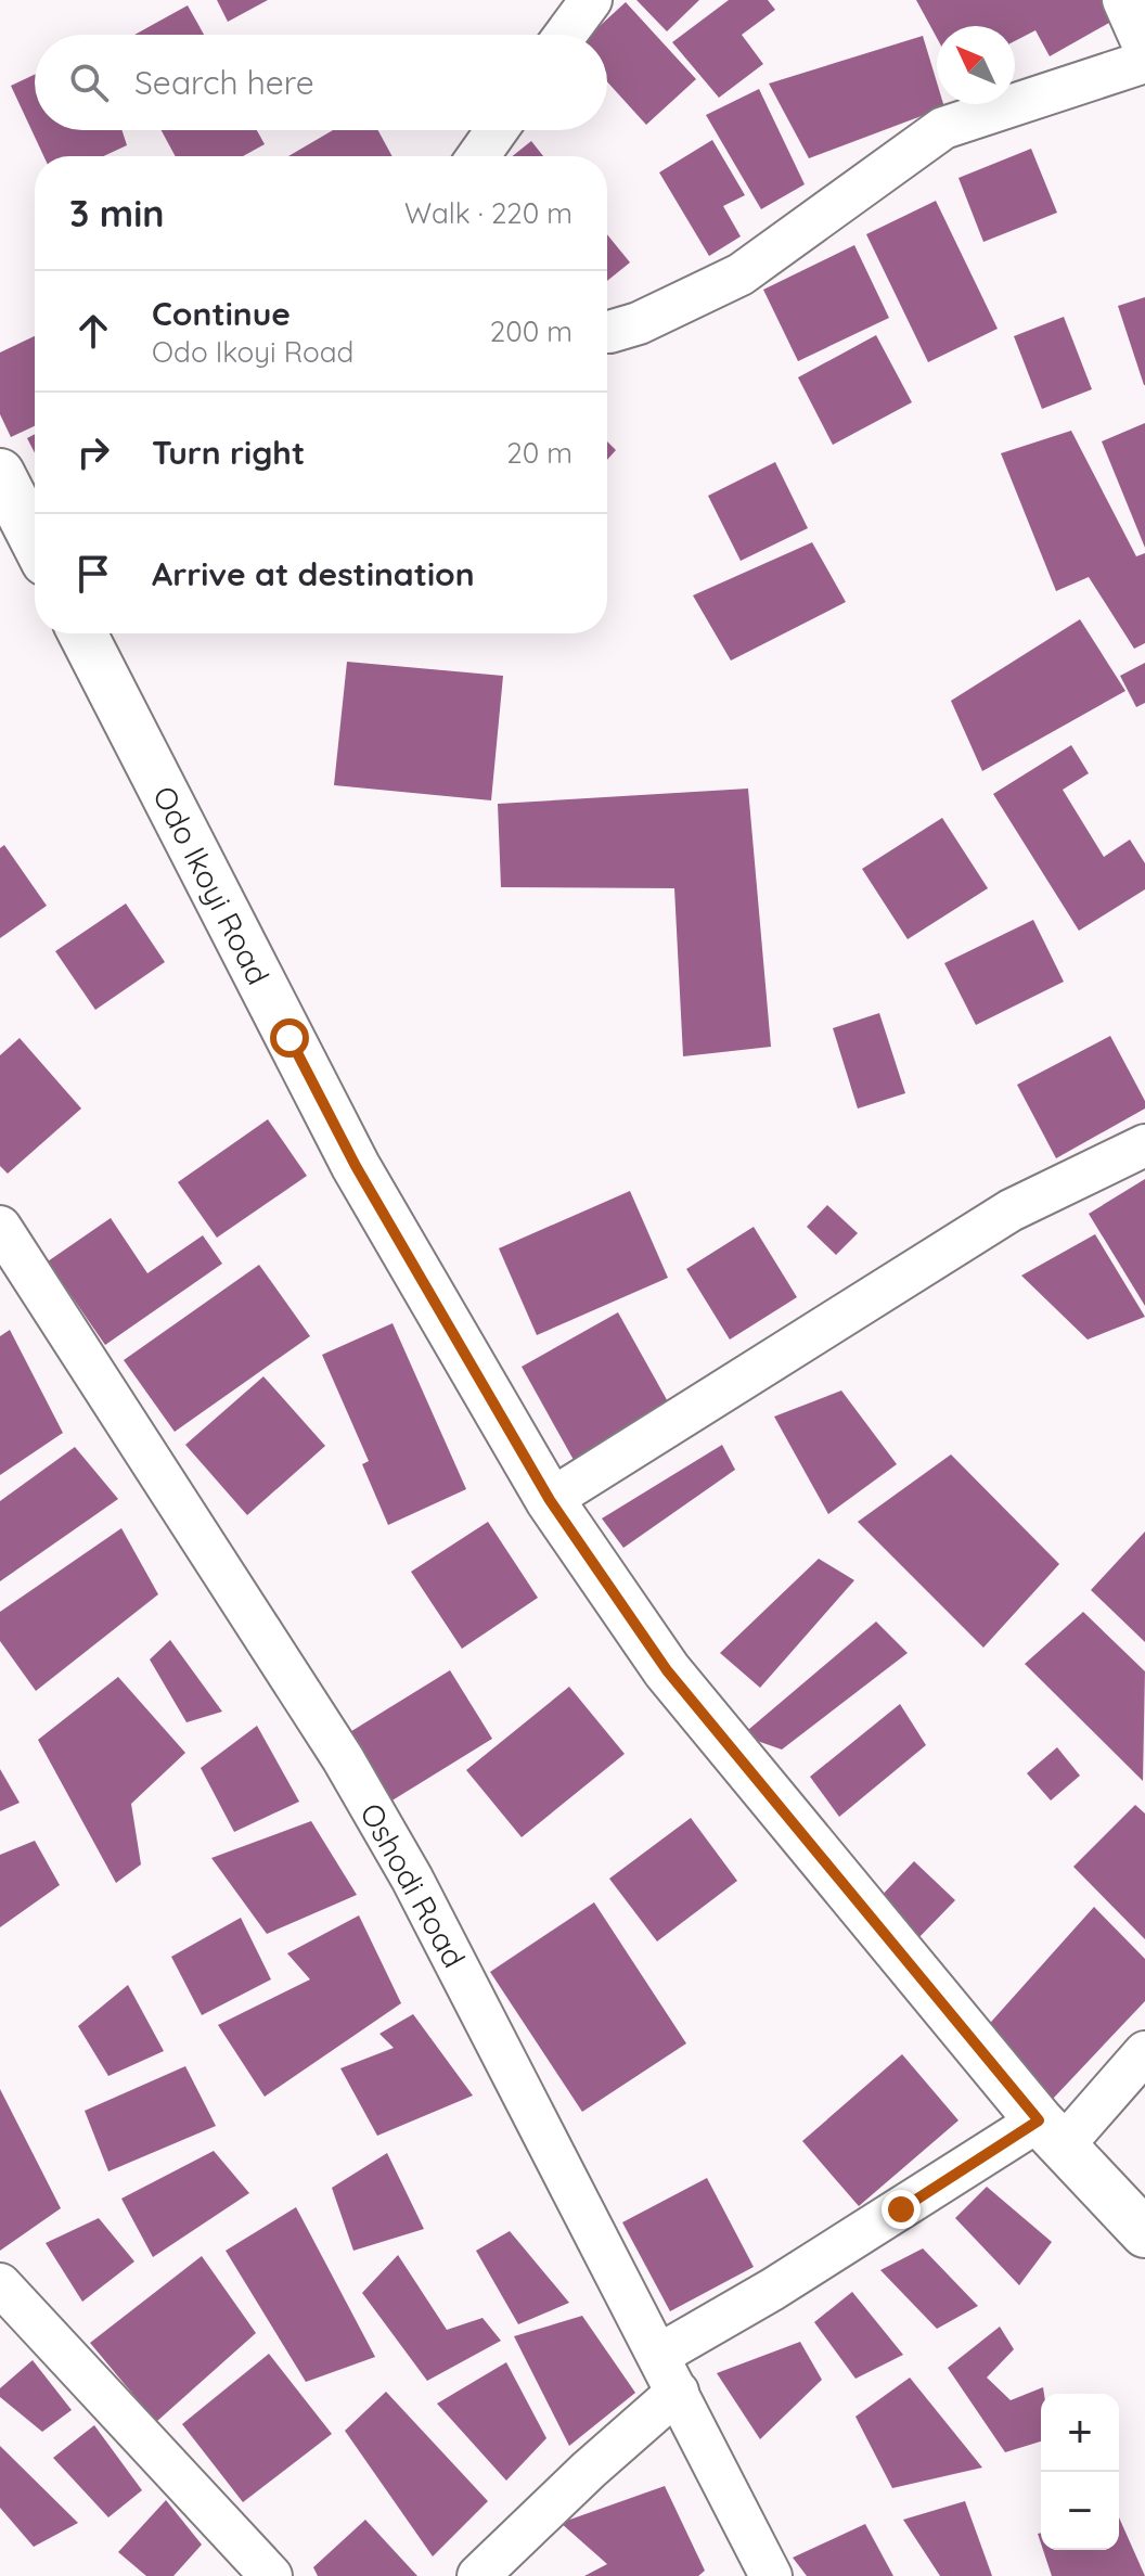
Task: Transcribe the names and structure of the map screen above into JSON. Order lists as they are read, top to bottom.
{
  "streets": {
    "main road": ["Odo Ikoyi Road"],
    "street": ["Oshodi Road"]
  },
  "north": "top left",
  "page": {
    "search": "Search here",
    "heading": ["3 min", "Walk · 220 m"],
    "list": [
      ["Continue", "Odo Ikoyi Road", "200 m"],
      ["Turn right", "20 m"],
      "Arrive at destination"
    ],
    "map_buttons": ["+", "−"]
  }
}
